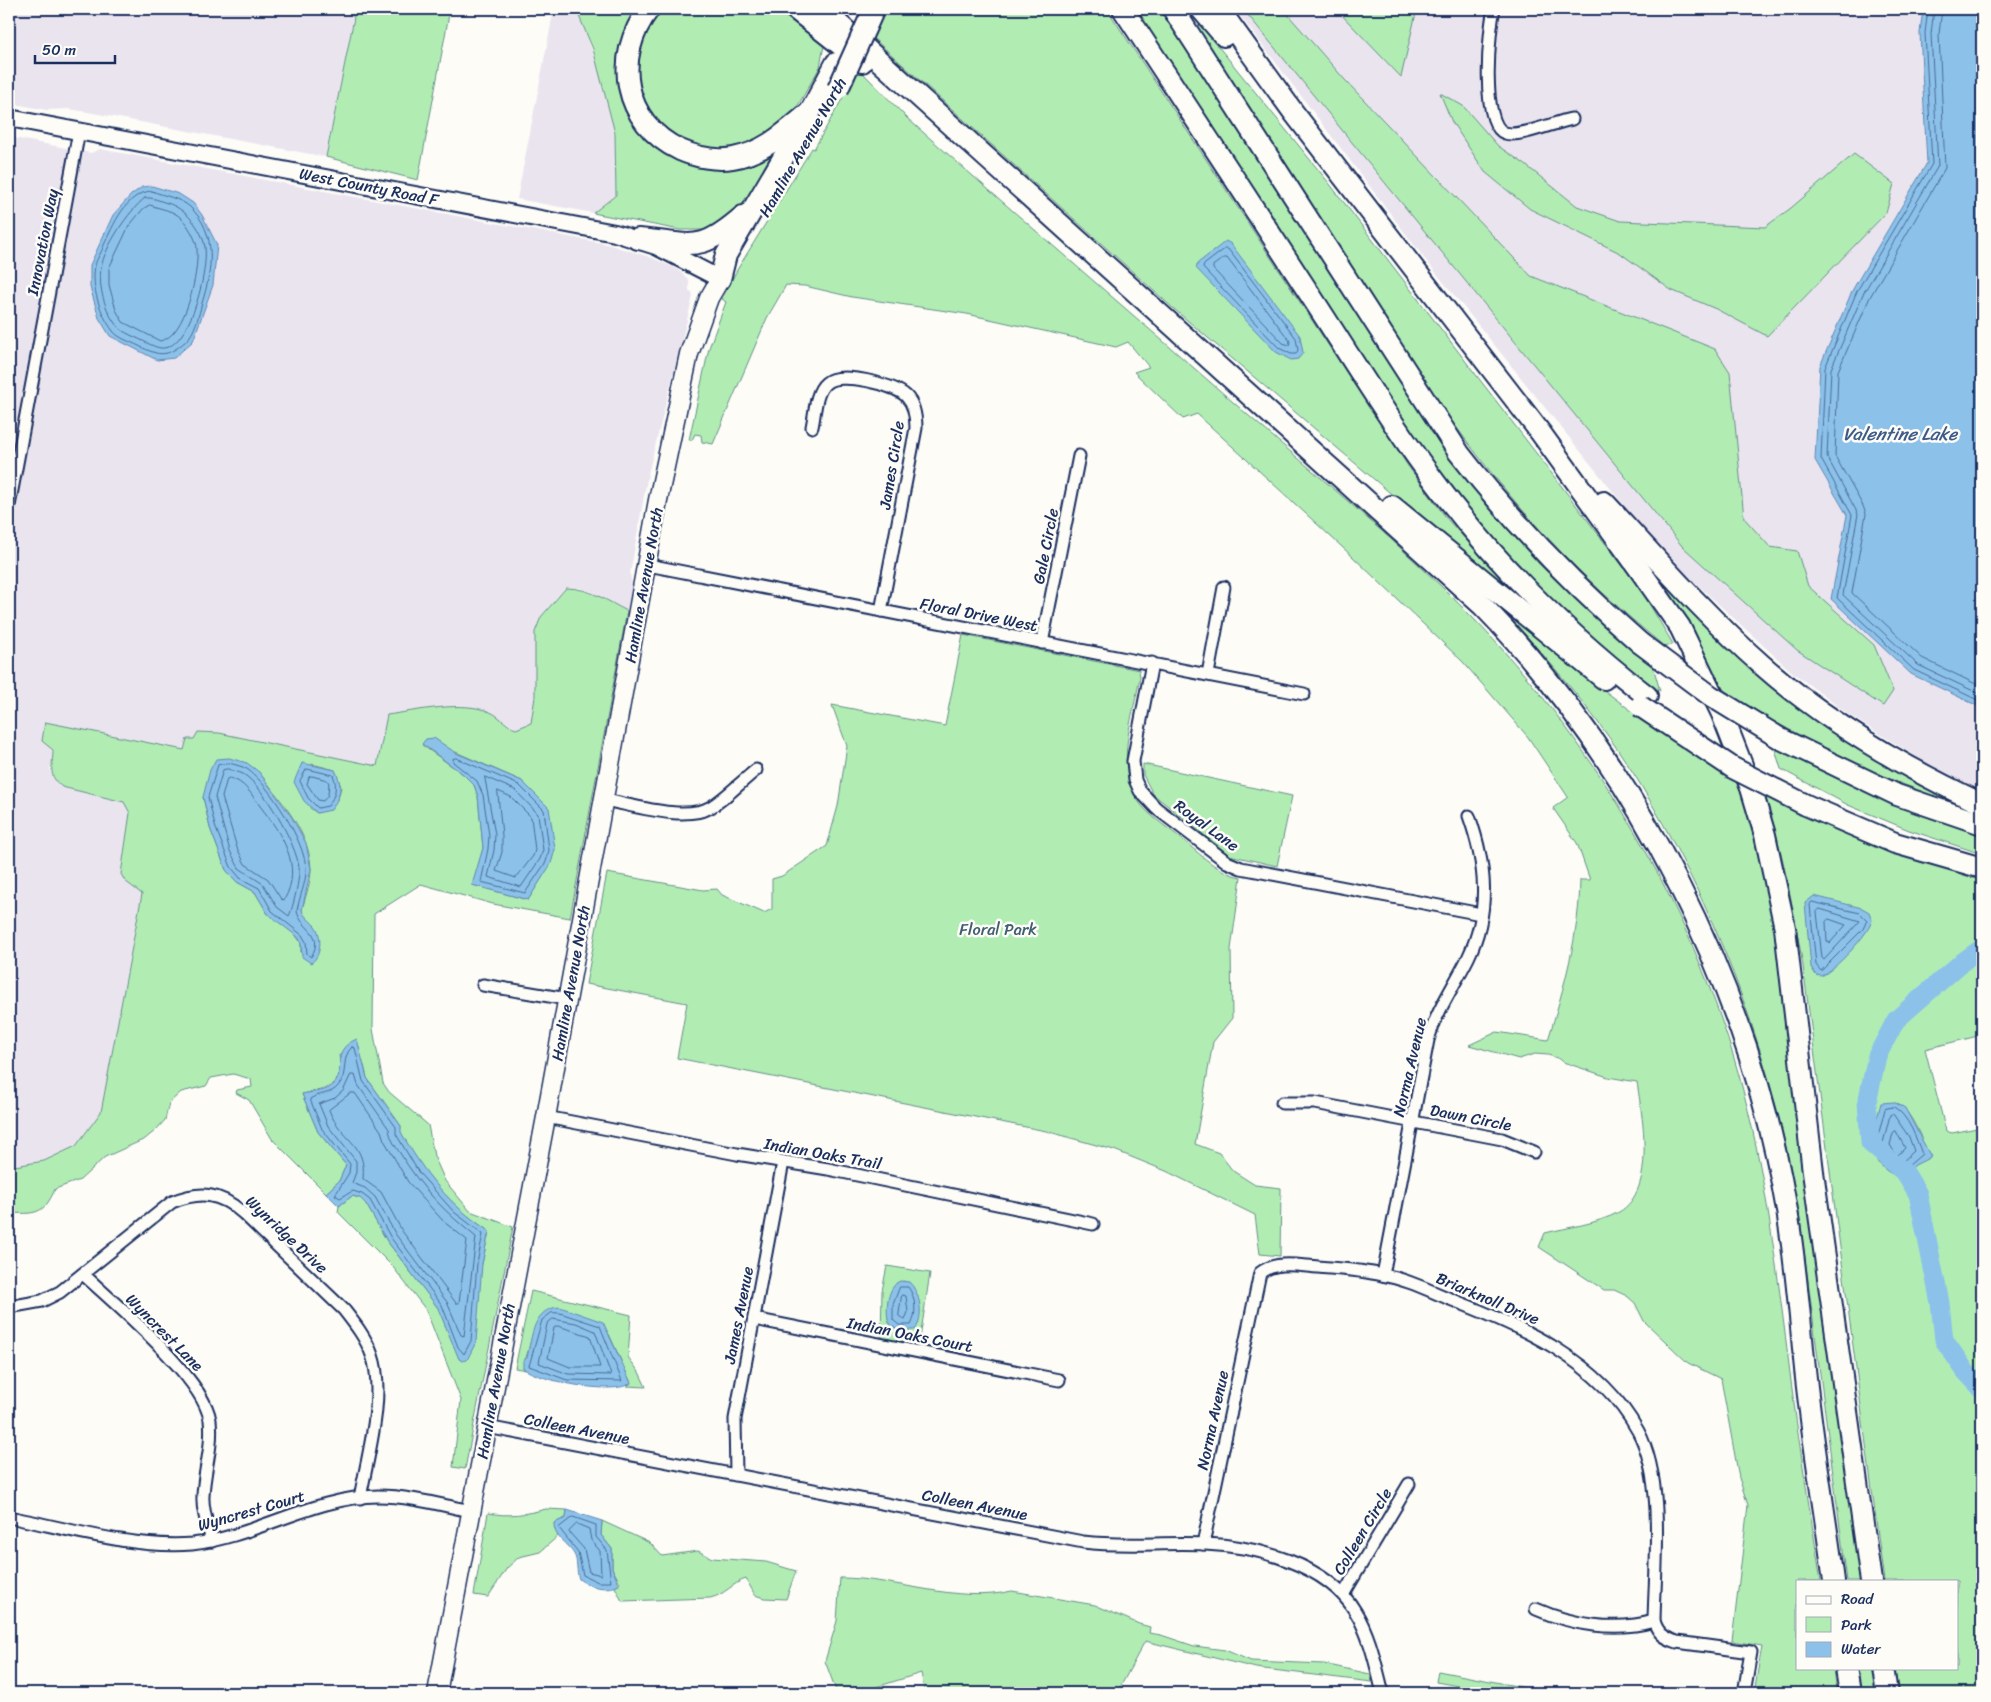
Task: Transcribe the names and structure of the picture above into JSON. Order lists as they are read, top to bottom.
{
  "streets": {
    "highway": ["Hamline Avenue North"],
    "street": [
      "West County Road F",
      "Innovation Way",
      "James Circle",
      "Gale Circle",
      "Floral Drive West",
      "Royal Lane",
      "Norma Avenue",
      "Dawn Circle",
      "Indian Oaks Trail",
      "Wynridge Drive",
      "Briarknoll Drive",
      "James Avenue",
      "Wyncrest Lane",
      "Indian Oaks Court",
      "Colleen Avenue",
      "Wyncrest Court",
      "Colleen Circle"
    ]
  },
  "crossings": [
    ["Hamline Avenue North", "West County Road F"],
    ["Hamline Avenue North", "Floral Drive West"],
    ["Hamline Avenue North", "Indian Oaks Trail"],
    ["Hamline Avenue North", "Colleen Avenue"],
    ["Hamline Avenue North", "Wyncrest Court"],
    ["West County Road F", "Innovation Way"],
    ["James Circle", "Floral Drive West"],
    ["Gale Circle", "Floral Drive West"],
    ["Floral Drive West", "Royal Lane"],
    ["Royal Lane", "Norma Avenue"],
    ["Norma Avenue", "Dawn Circle"],
    ["Norma Avenue", "Briarknoll Drive"],
    ["Norma Avenue", "Colleen Avenue"],
    ["Indian Oaks Trail", "James Avenue"],
    ["Wynridge Drive", "Wyncrest Lane"],
    ["Wynridge Drive", "Wyncrest Court"],
    ["James Avenue", "Indian Oaks Court"],
    ["James Avenue", "Colleen Avenue"],
    ["Wyncrest Lane", "Wyncrest Court"],
    ["Colleen Avenue", "Colleen Circle"]
  ],
  "water": ["Valentine Lake"],
  "parks": ["Floral Park"],
  "legend": ["Road", "Park", "Water"],
  "scale_bar": "50 m"
}
